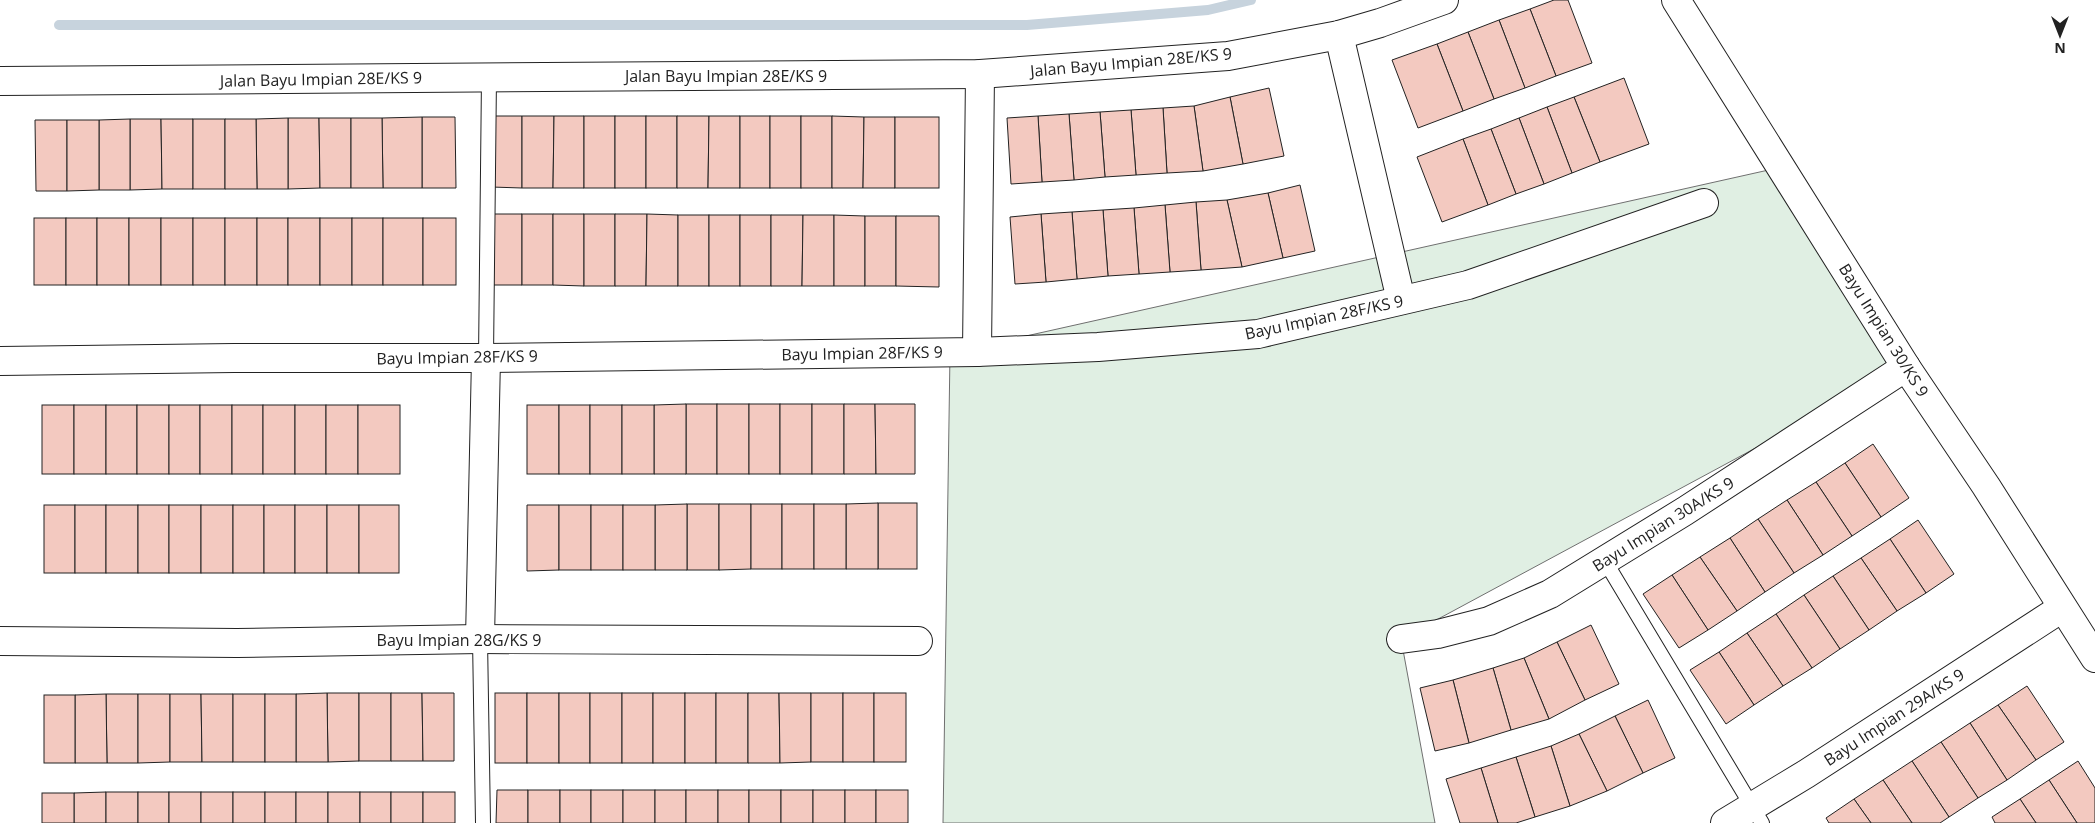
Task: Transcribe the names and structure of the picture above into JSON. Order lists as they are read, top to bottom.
{
  "streets": {
    "street": [
      "Jalan Bayu Impian 28E/KS 9",
      "Bayu Impian 28F/KS 9",
      "Bayu Impian 30/KS 9",
      "Bayu Impian 30A/KS 9",
      "Bayu Impian 28G/KS 9",
      "Bayu Impian 29A/KS 9"
    ]
  },
  "crossings": [
    ["Bayu Impian 30/KS 9", "Bayu Impian 30A/KS 9"],
    ["Bayu Impian 30/KS 9", "Bayu Impian 29A/KS 9"]
  ],
  "north": "bottom"
}
